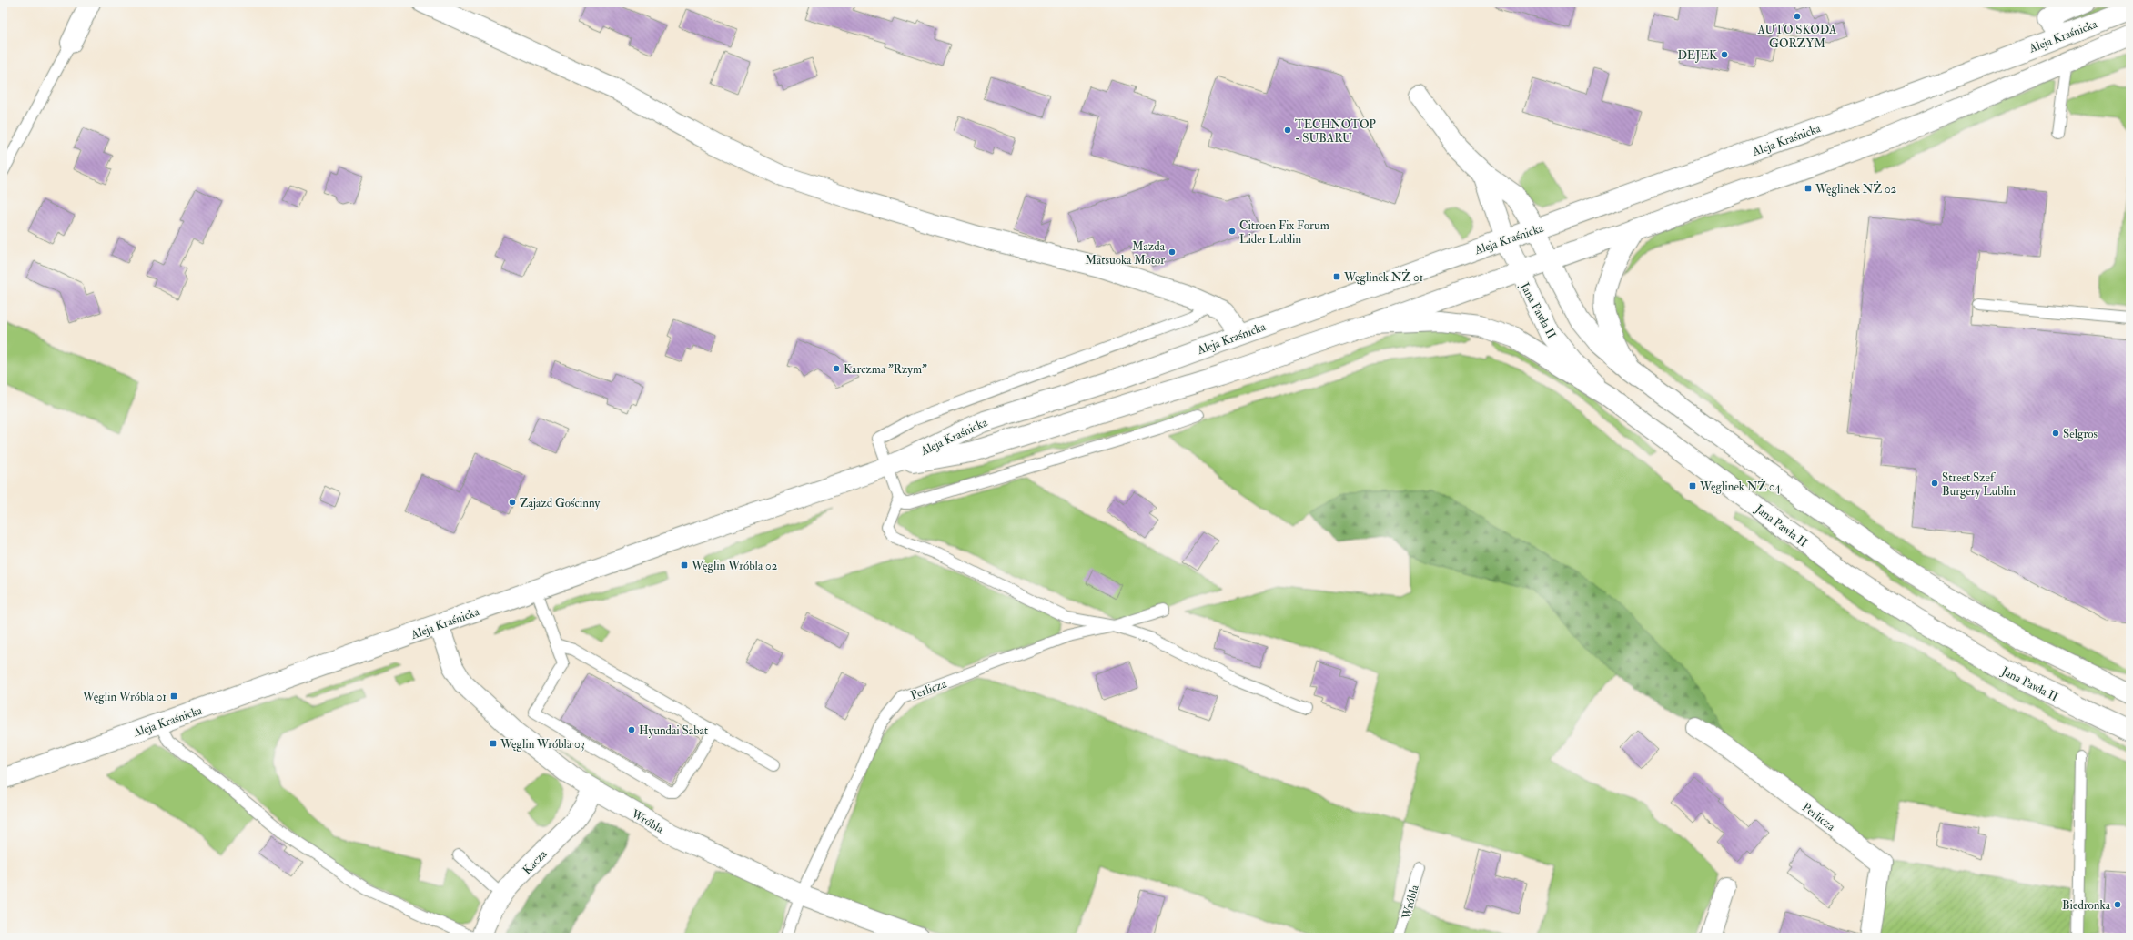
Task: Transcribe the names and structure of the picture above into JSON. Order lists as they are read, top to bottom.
{
  "streets": {
    "main road": [
      "Aleja Kraśnicka",
      "Jana Pawła II",
      "Perlicza",
      "Wróbla",
      "Kacza"
    ]
  },
  "crossings": [
    ["Aleja Kraśnicka", "Jana Pawła II"],
    ["Aleja Kraśnicka", "Wróbla"],
    ["Perlicza", "Wróbla"],
    ["Wróbla", "Kacza"]
  ],
  "places": {
    "other": [
      "AUTO SKODA GORZYM",
      "DEJEK",
      "TECHNOTOP - SUBARU",
      "Citroen Fix Forum Lider Lublin",
      "Mazda Matsuoka Motor",
      "Karczma \"Rzym\"",
      "Selgros",
      "Street Szef Burgery Lublin",
      "Zajazd Gościnny",
      "Hyundai Sabat",
      "Biedronka"
    ],
    "transit": [
      "Węglinek NŻ 02",
      "Węglinek NŻ 01",
      "Węglinek NŻ 04",
      "Węglin Wróbla 02",
      "Węglin Wróbla 01",
      "Węglin Wróbla 03"
    ]
  }
}
